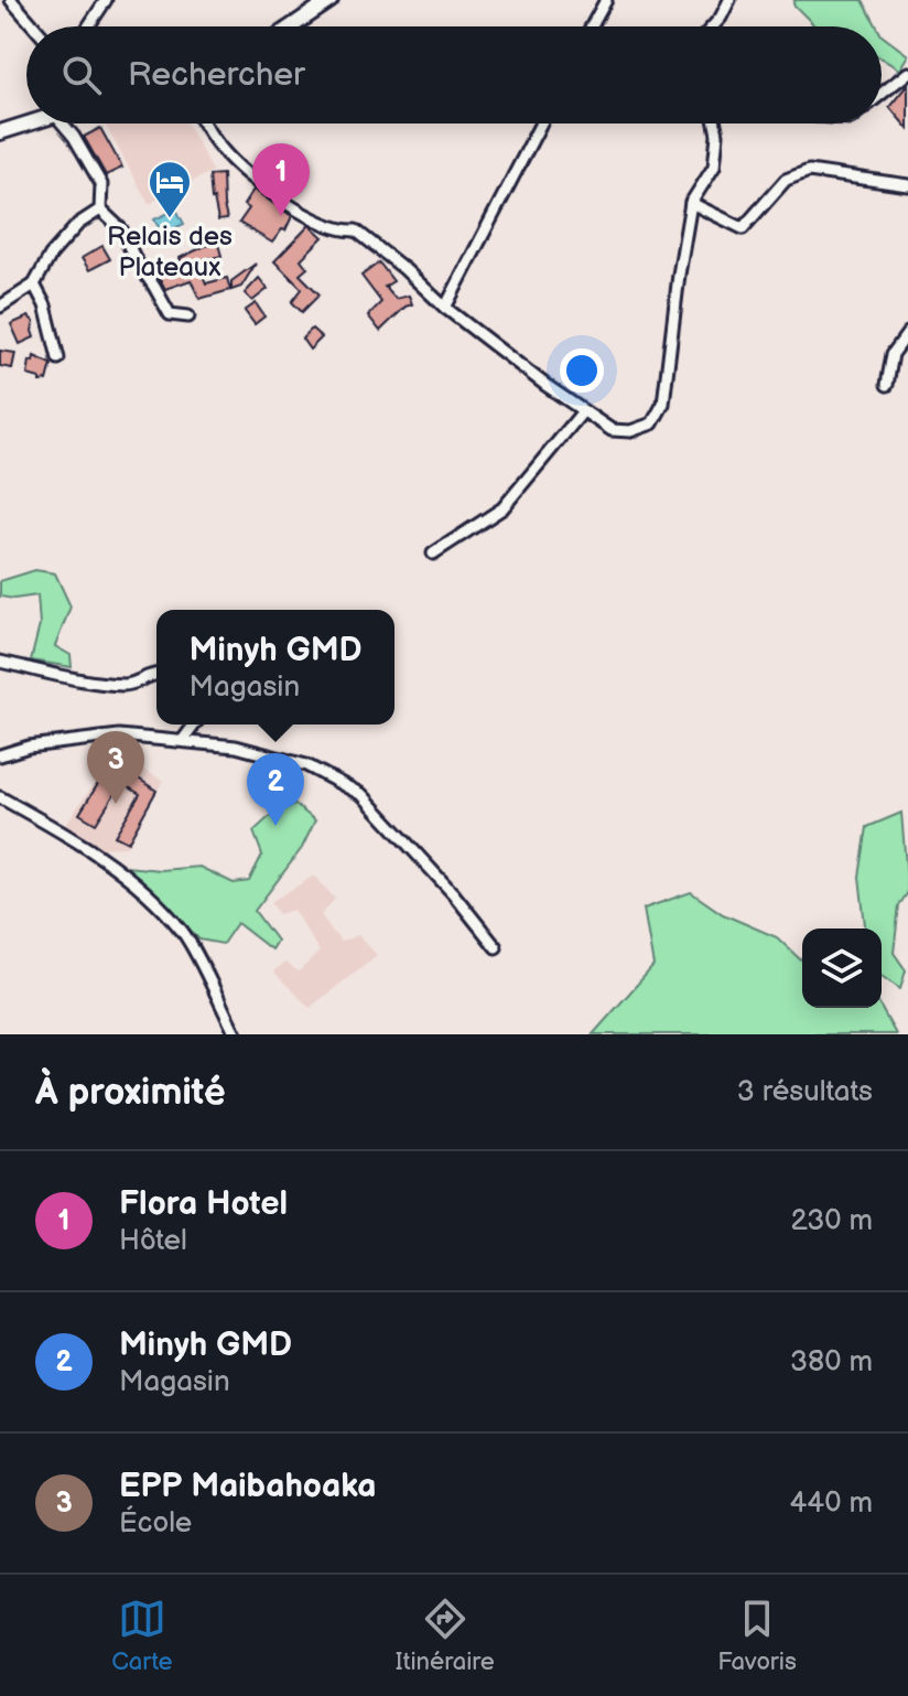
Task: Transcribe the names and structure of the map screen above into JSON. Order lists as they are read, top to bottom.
{
  "places": {
    "hotel": ["Relais des Plateaux"]
  },
  "page": {
    "search": "Rechercher",
    "pins": ["1", "3", "2"],
    "popup": ["Minyh GMD", "Magasin"],
    "heading": ["À proximité", "3 résultats"],
    "list": [
      {
        "mark": "1",
        "name": "Flora Hotel",
        "note": "Hôtel",
        "value": "230 m"
      },
      {
        "mark": "2",
        "name": "Minyh GMD",
        "note": "Magasin",
        "value": "380 m"
      },
      {
        "mark": "3",
        "name": "EPP Maibahoaka",
        "note": "École",
        "value": "440 m"
      }
    ],
    "nav": ["Carte", "Itinéraire", "Favoris"]
  }
}
